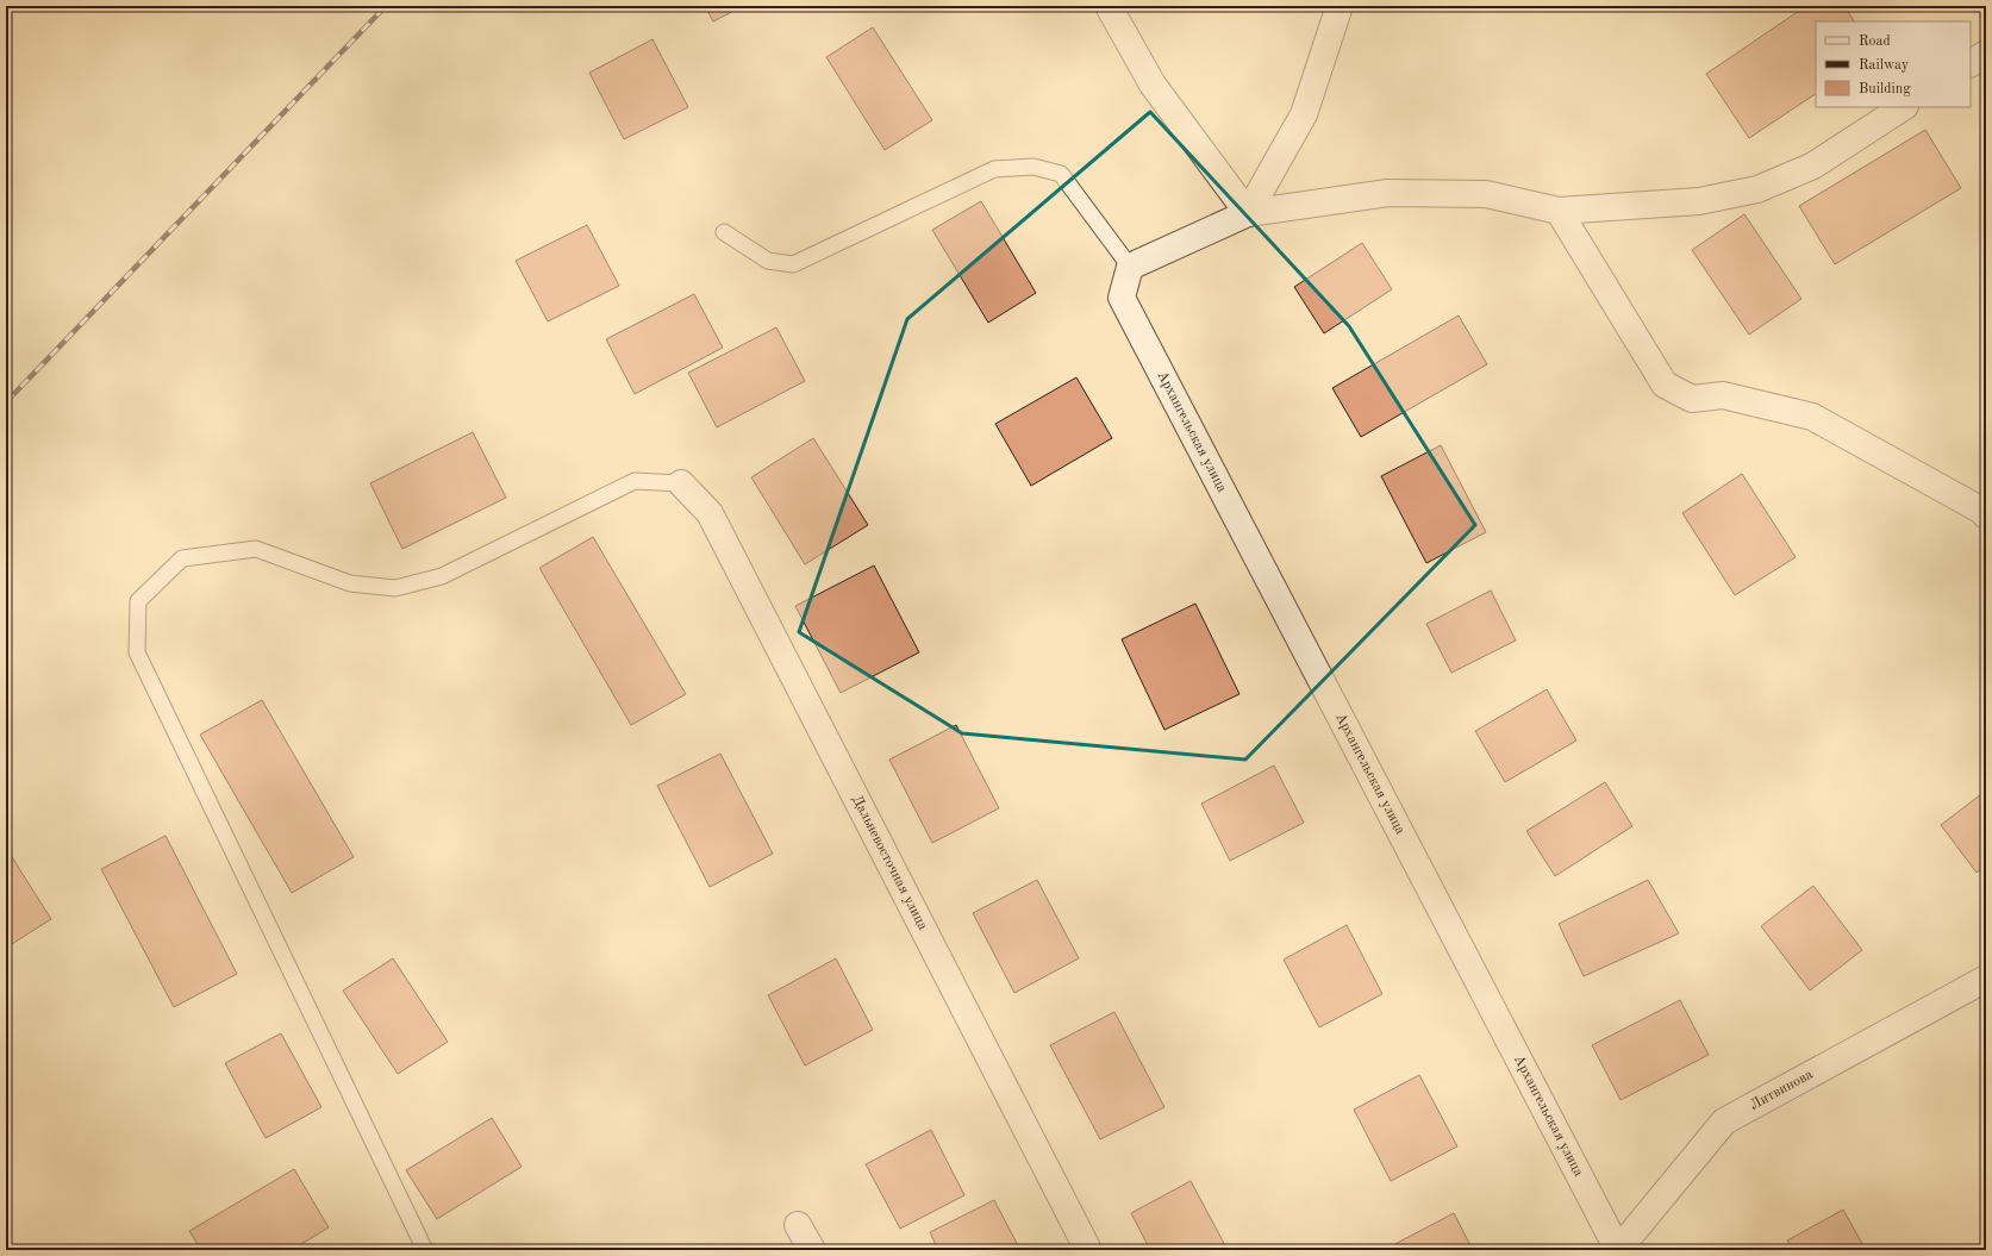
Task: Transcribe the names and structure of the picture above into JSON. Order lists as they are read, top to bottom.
{
  "streets": {
    "street": ["Архангельская улица", "Дальневосточная улица", "Литвинова"]
  },
  "crossings": [
    ["Архангельская улица", "Литвинова"]
  ],
  "legend": ["Road", "Railway", "Building"]
}
